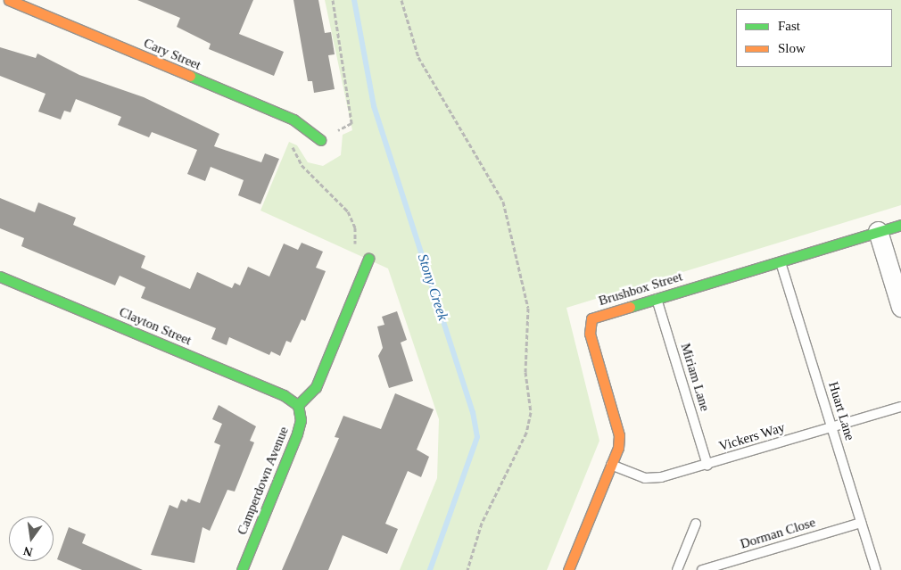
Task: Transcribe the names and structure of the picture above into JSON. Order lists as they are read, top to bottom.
{
  "streets": {
    "street": [
      "Cary Street",
      "Brushbox Street",
      "Clayton Street",
      "Camperdown Avenue"
    ],
    "lane": [
      "Miriam Lane",
      "Huart Lane",
      "Vickers Way",
      "Dorman Close"
    ]
  },
  "crossings": [
    ["Brushbox Street", "Miriam Lane"],
    ["Brushbox Street", "Huart Lane"],
    ["Brushbox Street", "Vickers Way"],
    ["Clayton Street", "Camperdown Avenue"],
    ["Miriam Lane", "Vickers Way"],
    ["Huart Lane", "Vickers Way"],
    ["Huart Lane", "Dorman Close"]
  ],
  "water": ["Stony Creek"],
  "legend": ["Fast", "Slow"],
  "north": "bottom"
}
